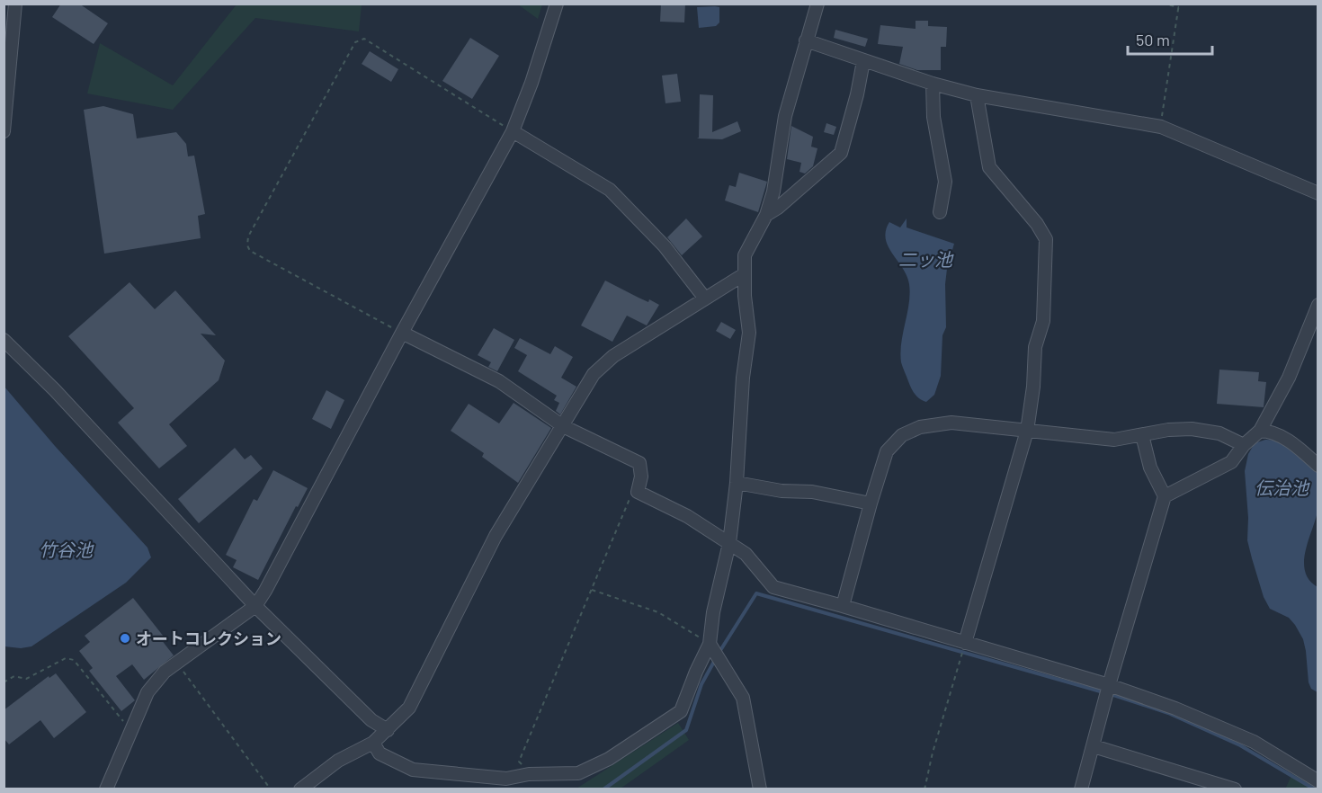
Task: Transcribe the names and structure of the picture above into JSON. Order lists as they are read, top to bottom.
{
  "water": ["二ッ池", "伝治池", "竹谷池"],
  "places": ["オートコレクション"],
  "scale_bar": "50 m"
}
